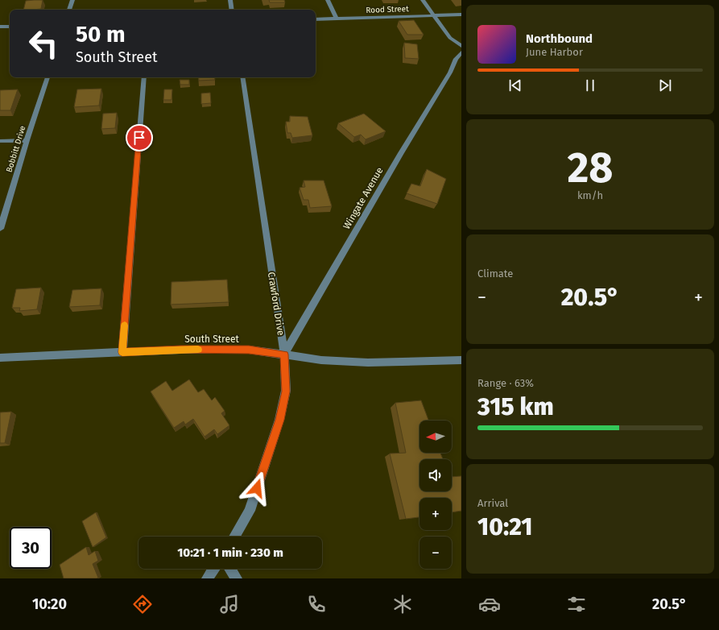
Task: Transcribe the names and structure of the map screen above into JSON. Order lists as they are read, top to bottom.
{
  "streets": {
    "street": [
      "Rood Street",
      "Bobbitt Drive",
      "Wingate Avenue",
      "Crawford Drive",
      "South Street"
    ]
  },
  "crossings": [
    ["Wingate Avenue", "Crawford Drive"],
    ["Wingate Avenue", "South Street"],
    ["Crawford Drive", "South Street"]
  ],
  "north": "left",
  "page": {
    "turn": ["50 m", "South Street"],
    "song": ["Northbound", "June Harbor"],
    "tile": [
      ["28", "km/h"],
      "Climate",
      ["Range · 63%", "315 km"],
      ["Arrival", "10:21"]
    ],
    "heat": ["−", "20.5°", "+"],
    "map_buttons": ["+", "−"],
    "limit": "30",
    "trip": "10:21 · 1 min · 230 m",
    "tabs": ["10:20", "20.5°"]
  }
}
